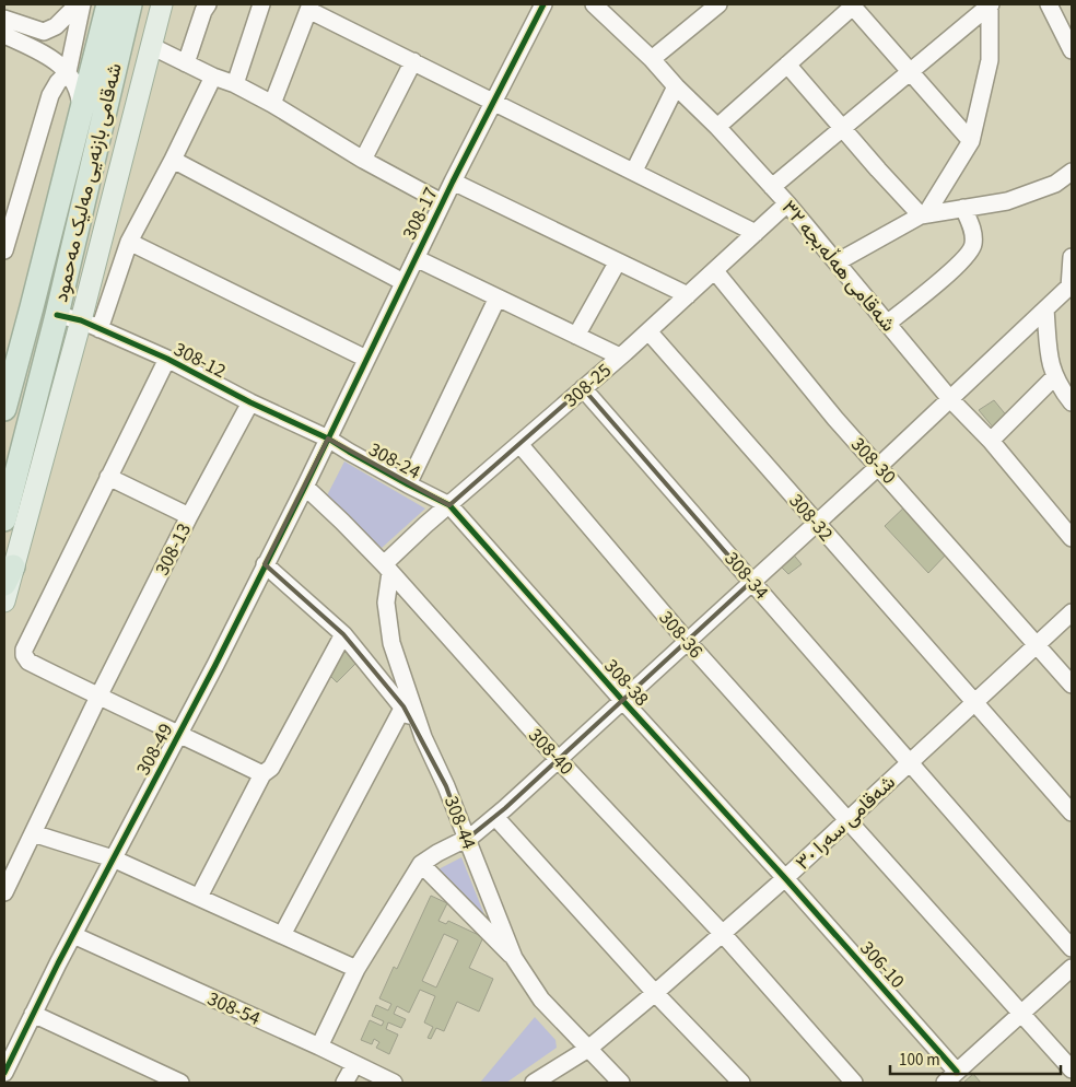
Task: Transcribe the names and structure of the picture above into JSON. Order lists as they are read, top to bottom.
{
  "streets": {
    "highway": ["شەقامی بازنەیی مەلیک مەحمود"],
    "street": [
      "308-17",
      "شەقامی هەڵەبجە ٣٢",
      "308-12",
      "308-25",
      "308-24",
      "308-30",
      "308-32",
      "308-13",
      "308-34",
      "308-36",
      "308-38",
      "308-49",
      "308-40",
      "308-44",
      "شەقامی سەرا ٣٠",
      "306-10",
      "308-54"
    ]
  },
  "crossings": [
    ["شەقامی بازنەیی مەلیک مەحمود", "308-12"],
    ["308-17", "308-12"],
    ["308-17", "308-24"],
    ["308-17", "308-49"],
    ["شەقامی هەڵەبجە ٣٢", "308-25"],
    ["308-12", "308-24"],
    ["308-12", "308-13"],
    ["308-12", "308-49"],
    ["308-25", "308-24"],
    ["308-25", "308-30"],
    ["308-25", "308-32"],
    ["308-25", "308-34"],
    ["308-25", "308-36"],
    ["308-25", "308-38"],
    ["308-25", "308-40"],
    ["308-25", "308-44"],
    ["308-24", "308-38"],
    ["308-24", "308-49"],
    ["308-30", "شەقامی سەرا ٣٠"],
    ["308-32", "شەقامی سەرا ٣٠"],
    ["308-34", "شەقامی سەرا ٣٠"],
    ["308-36", "شەقامی سەرا ٣٠"],
    ["308-38", "شەقامی سەرا ٣٠"],
    ["308-38", "306-10"],
    ["308-49", "308-40"],
    ["308-49", "308-54"],
    ["308-40", "308-44"],
    ["308-40", "شەقامی سەرا ٣٠"],
    ["308-44", "شەقامی سەرا ٣٠"],
    ["شەقامی سەرا ٣٠", "306-10"]
  ],
  "scale_bar": "100 m"
}
